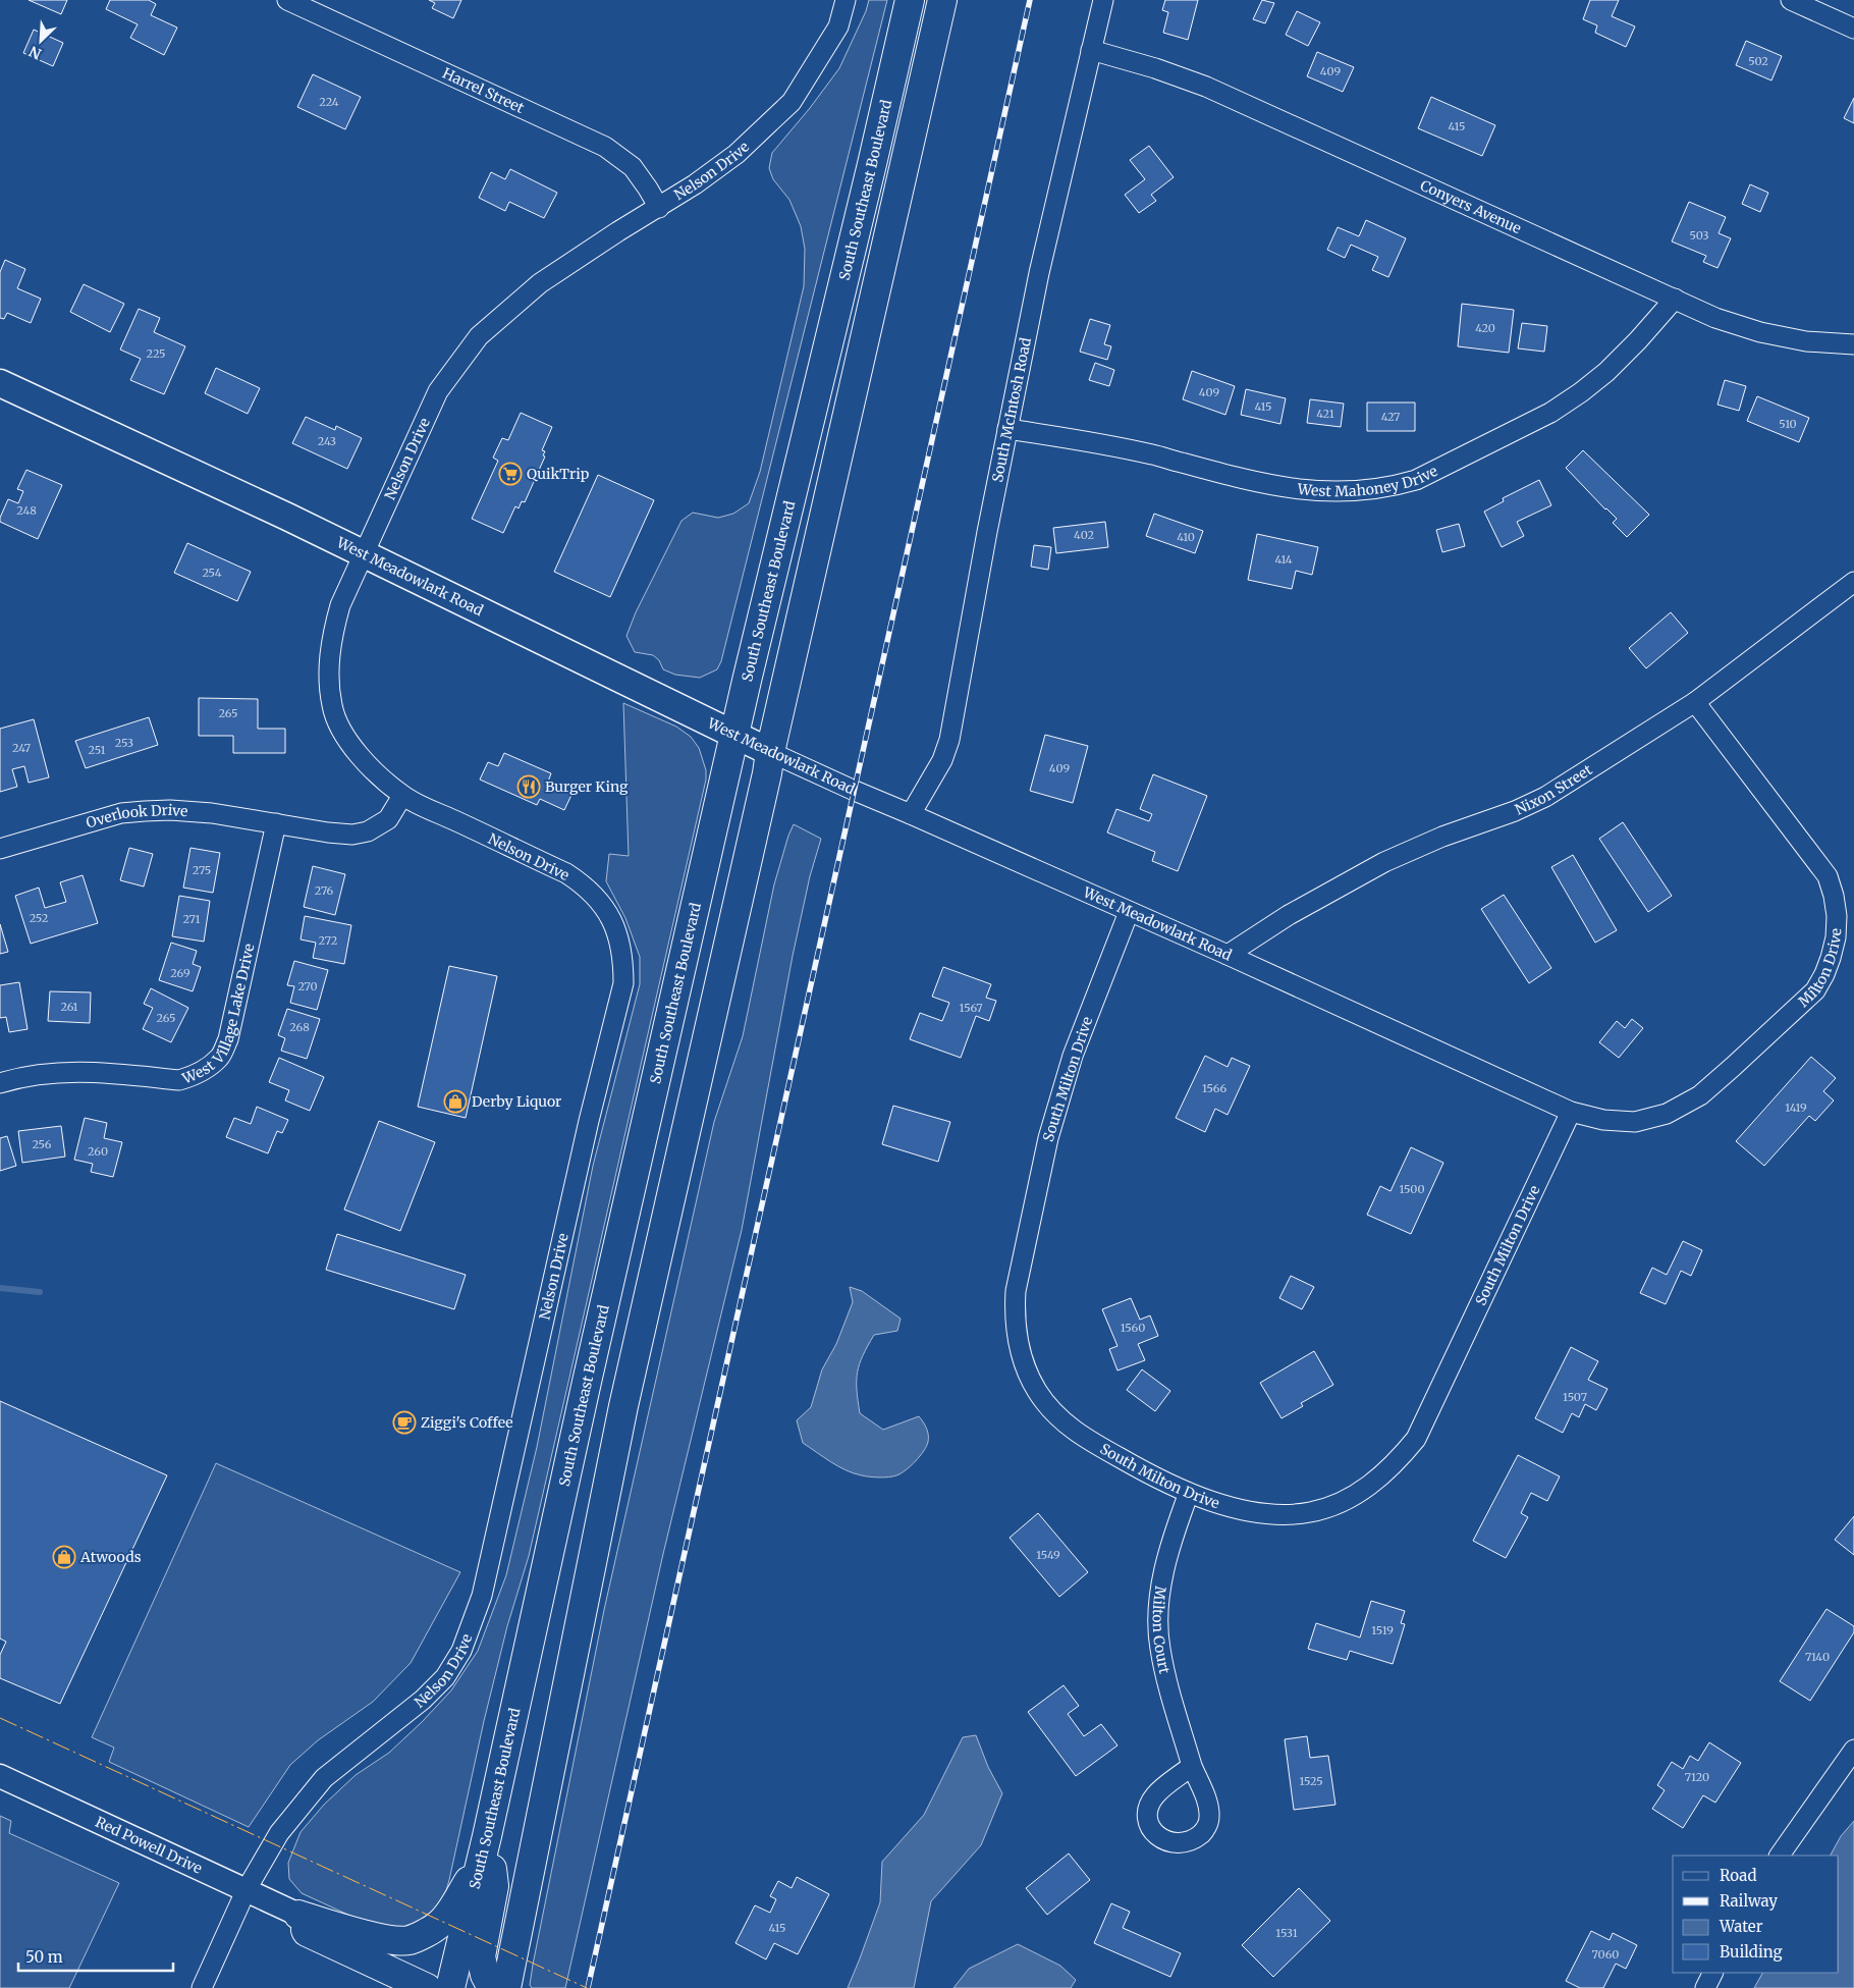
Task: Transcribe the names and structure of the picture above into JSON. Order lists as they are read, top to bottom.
{
  "streets": {
    "main road": ["South Southeast Boulevard", "West Meadowlark Road"],
    "street": [
      "Harrel Street",
      "Nelson Drive",
      "Conyers Avenue",
      "South McIntosh Road",
      "West Mahoney Drive",
      "Nixon Street",
      "Overlook Drive",
      "Milton Drive",
      "West Village Lake Drive",
      "South Milton Drive",
      "Milton Court",
      "Red Powell Drive"
    ]
  },
  "crossings": [
    ["Harrel Street", "Nelson Drive"],
    ["Nelson Drive", "West Meadowlark Road"],
    ["Nelson Drive", "Overlook Drive"],
    ["Nelson Drive", "Red Powell Drive"],
    ["South Southeast Boulevard", "West Meadowlark Road"],
    ["Conyers Avenue", "South McIntosh Road"],
    ["Conyers Avenue", "West Mahoney Drive"],
    ["South McIntosh Road", "West Mahoney Drive"],
    ["South McIntosh Road", "West Meadowlark Road"],
    ["West Meadowlark Road", "Nixon Street"],
    ["West Meadowlark Road", "Milton Drive"],
    ["West Meadowlark Road", "South Milton Drive"],
    ["Nixon Street", "Milton Drive"],
    ["Overlook Drive", "West Village Lake Drive"],
    ["Milton Drive", "South Milton Drive"],
    ["South Milton Drive", "Milton Court"]
  ],
  "places": {
    "supermarket": ["QuikTrip"],
    "restaurant": ["Burger King"],
    "shop": ["Derby Liquor", "Atwoods"],
    "cafe": ["Ziggi's Coffee"]
  },
  "house_numbers": [
    "502",
    "409",
    "224",
    "415",
    "503",
    "420",
    "225",
    "409",
    "415",
    "421",
    "427",
    "510",
    "243",
    "248",
    "402",
    "410",
    "414",
    "254",
    "265",
    "253",
    "247",
    "251",
    "409",
    "275",
    "276",
    "252",
    "271",
    "272",
    "269",
    "270",
    "261",
    "1567",
    "265",
    "268",
    "1566",
    "1419",
    "256",
    "260",
    "1500",
    "1560",
    "1507",
    "1549",
    "1519",
    "7140",
    "7120",
    "1525",
    "415",
    "1531",
    "7060"
  ],
  "legend": [
    "Road",
    "Railway",
    "Water",
    "Building"
  ],
  "scale_bar": "50 m",
  "north": "bottom left"
}
